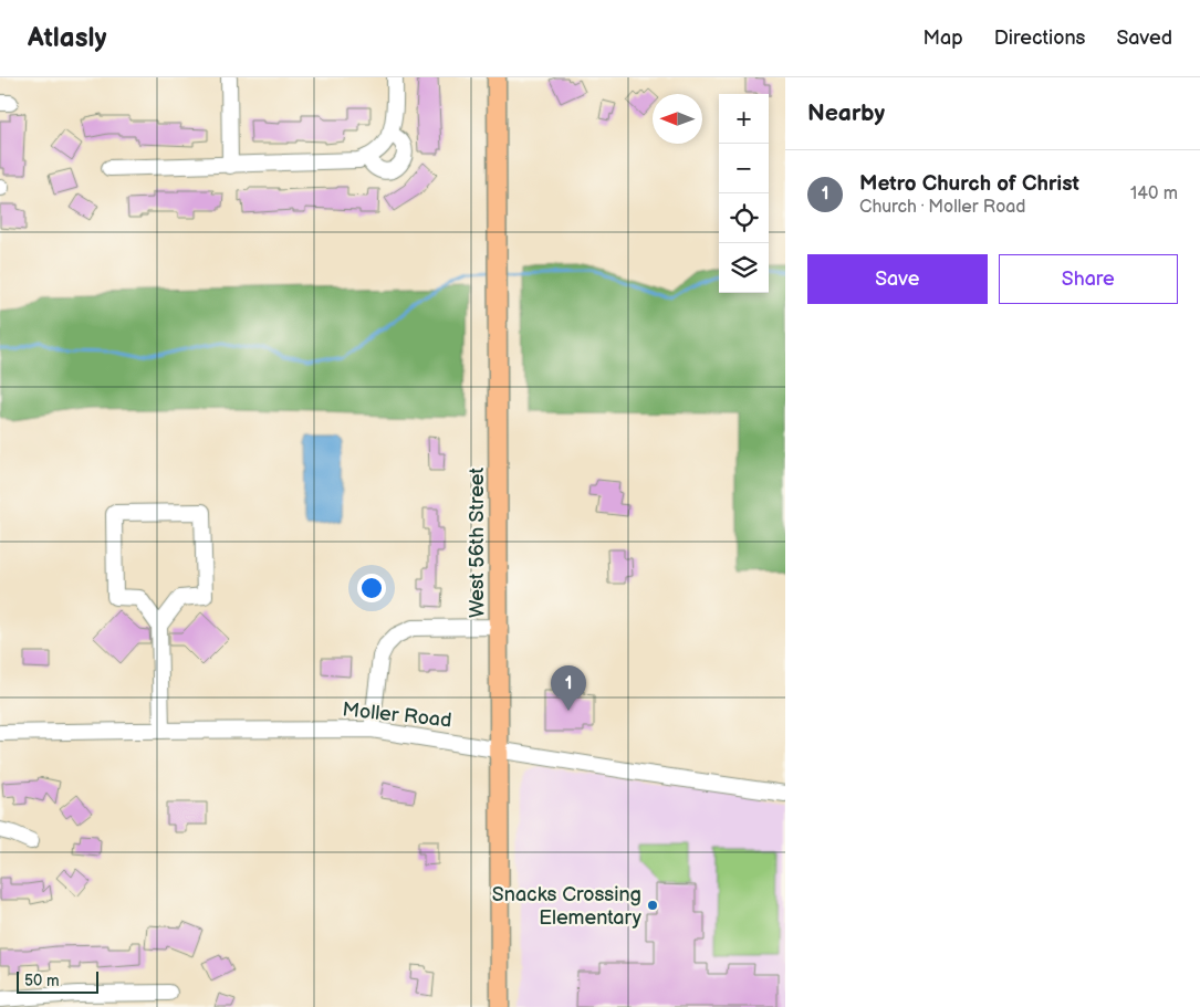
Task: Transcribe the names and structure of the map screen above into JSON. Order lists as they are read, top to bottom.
{
  "streets": {
    "main road": ["West 56th Street"],
    "street": ["Moller Road"]
  },
  "crossings": [
    ["West 56th Street", "Moller Road"]
  ],
  "places": ["Snacks Crossing Elementary"],
  "scale_bar": "50 m",
  "north": "left",
  "page": {
    "header": "Atlasly",
    "nav": ["Map", "Directions", "Saved"],
    "heading": "Nearby",
    "map_buttons": ["+", "−"],
    "list": [
      {
        "mark": "1",
        "name": "Metro Church of Christ",
        "note": "Church · Moller Road",
        "value": "140 m"
      }
    ],
    "buttons": ["Save", "Share"],
    "pins": "1",
    "scale": "50 m"
  }
}
